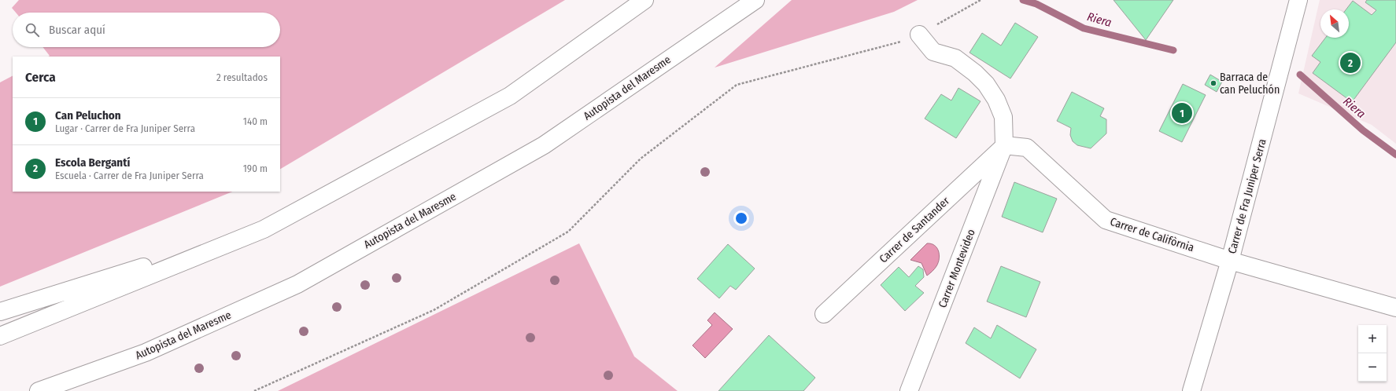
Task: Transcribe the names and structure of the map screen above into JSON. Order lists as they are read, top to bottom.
{
  "streets": {
    "main road": [
      "Autopista del Maresme",
      "Carrer de Fra Juniper Serra",
      "Carrer de Santander",
      "Carrer de Califòrnia",
      "Carrer Montevideo"
    ]
  },
  "crossings": [
    ["Carrer de Fra Juniper Serra", "Carrer de Califòrnia"],
    ["Carrer de Santander", "Carrer de Califòrnia"],
    ["Carrer de Santander", "Carrer Montevideo"],
    ["Carrer de Califòrnia", "Carrer Montevideo"]
  ],
  "water": ["Riera"],
  "places": ["Barraca de can Peluchón"],
  "north": "top left",
  "page": {
    "search": "Buscar aquí",
    "pins": ["2", "1"],
    "heading": ["Cerca", "2 resultados"],
    "list": [
      {
        "mark": "1",
        "name": "Can Peluchon",
        "note": "Lugar · Carrer de Fra Juniper Serra",
        "value": "140 m"
      },
      {
        "mark": "2",
        "name": "Escola Bergantí",
        "note": "Escuela · Carrer de Fra Juniper Serra",
        "value": "190 m"
      }
    ],
    "map_buttons": ["+", "−"]
  }
}
